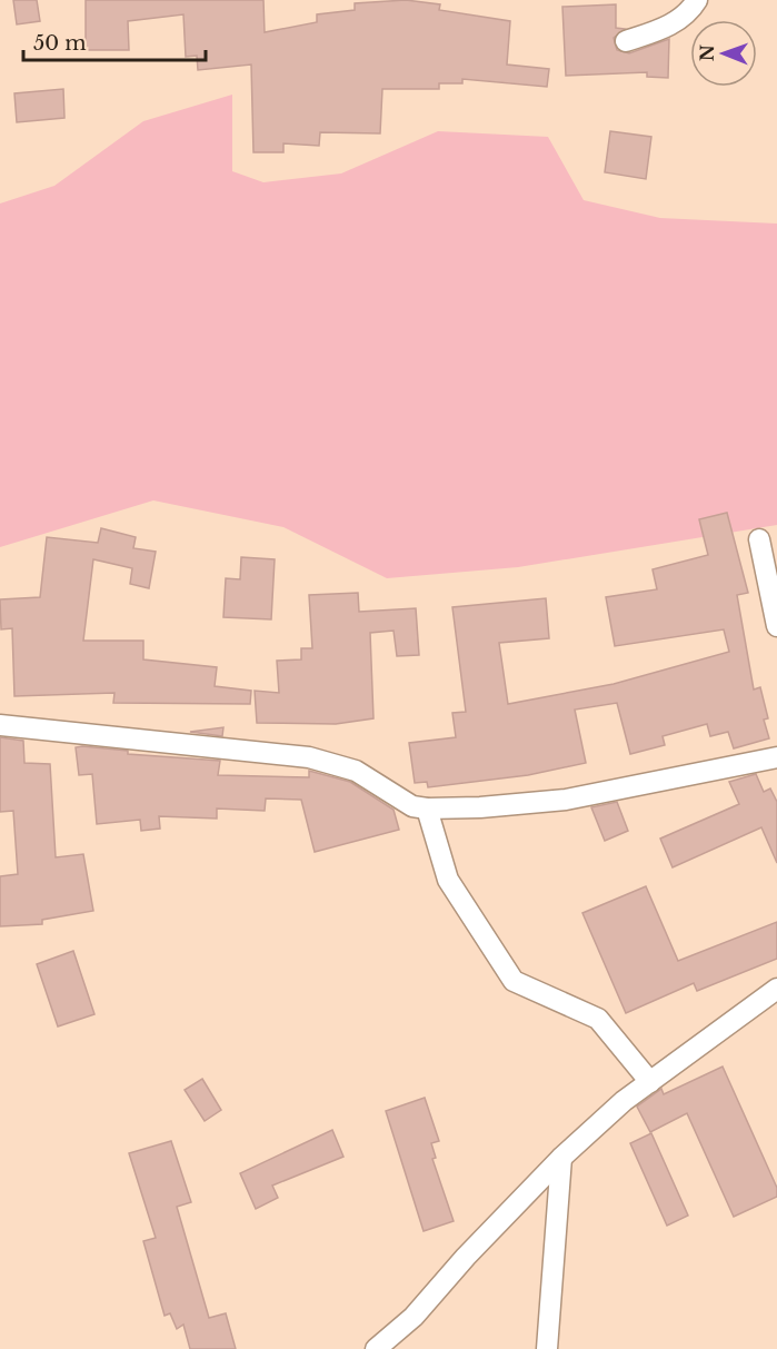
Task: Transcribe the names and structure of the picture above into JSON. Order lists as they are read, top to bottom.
{
  "scale_bar": "50 m",
  "north": "left"
}
